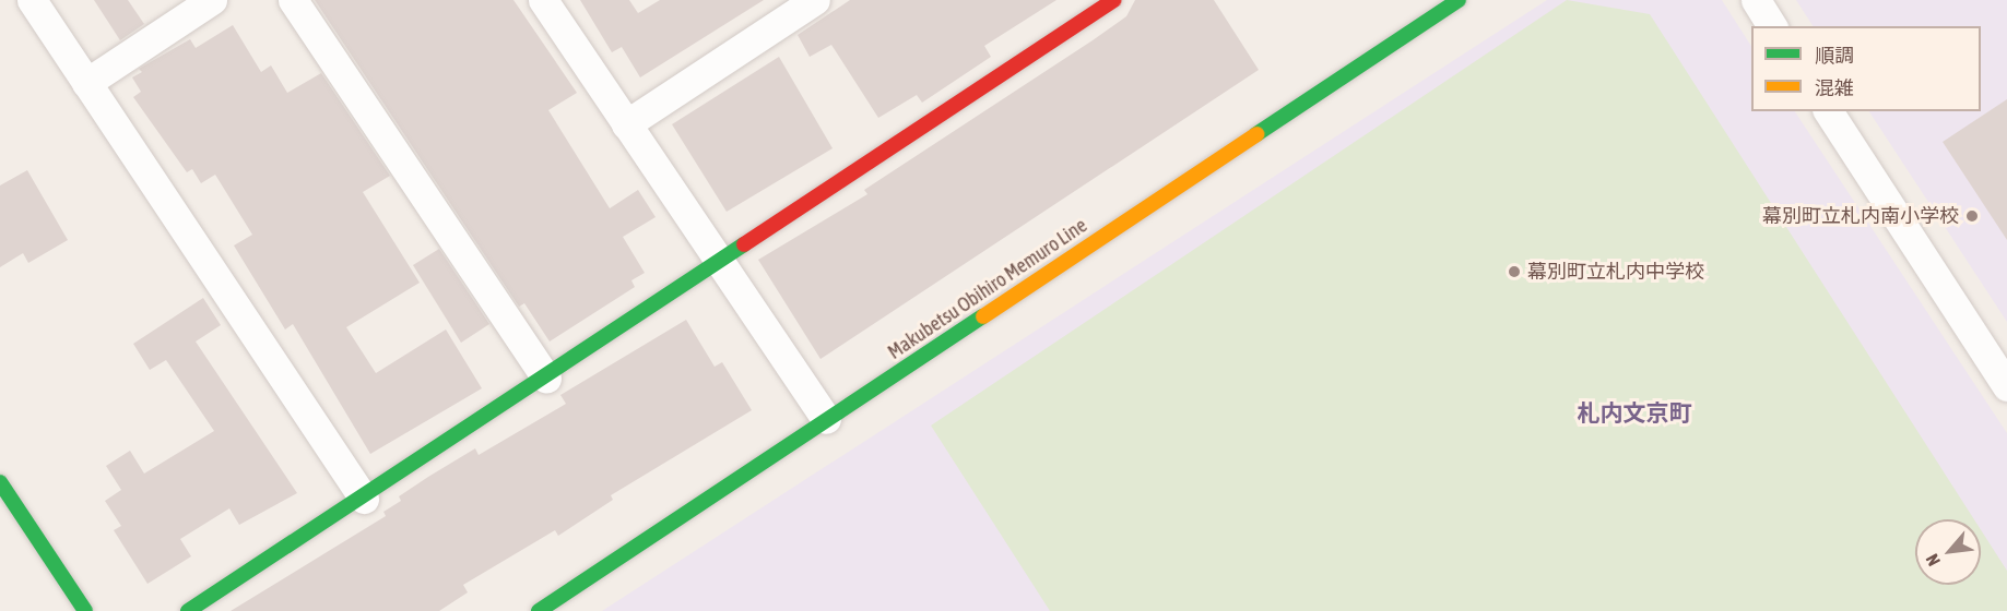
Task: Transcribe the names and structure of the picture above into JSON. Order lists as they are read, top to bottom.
{
  "streets": {
    "main road": ["Makubetsu Obihiro Memuro Line"]
  },
  "districts": ["札内文京町"],
  "places": ["幕別町立札内南小学校", "幕別町立札内中学校"],
  "legend": ["順調", "混雑"],
  "north": "bottom left"
}
